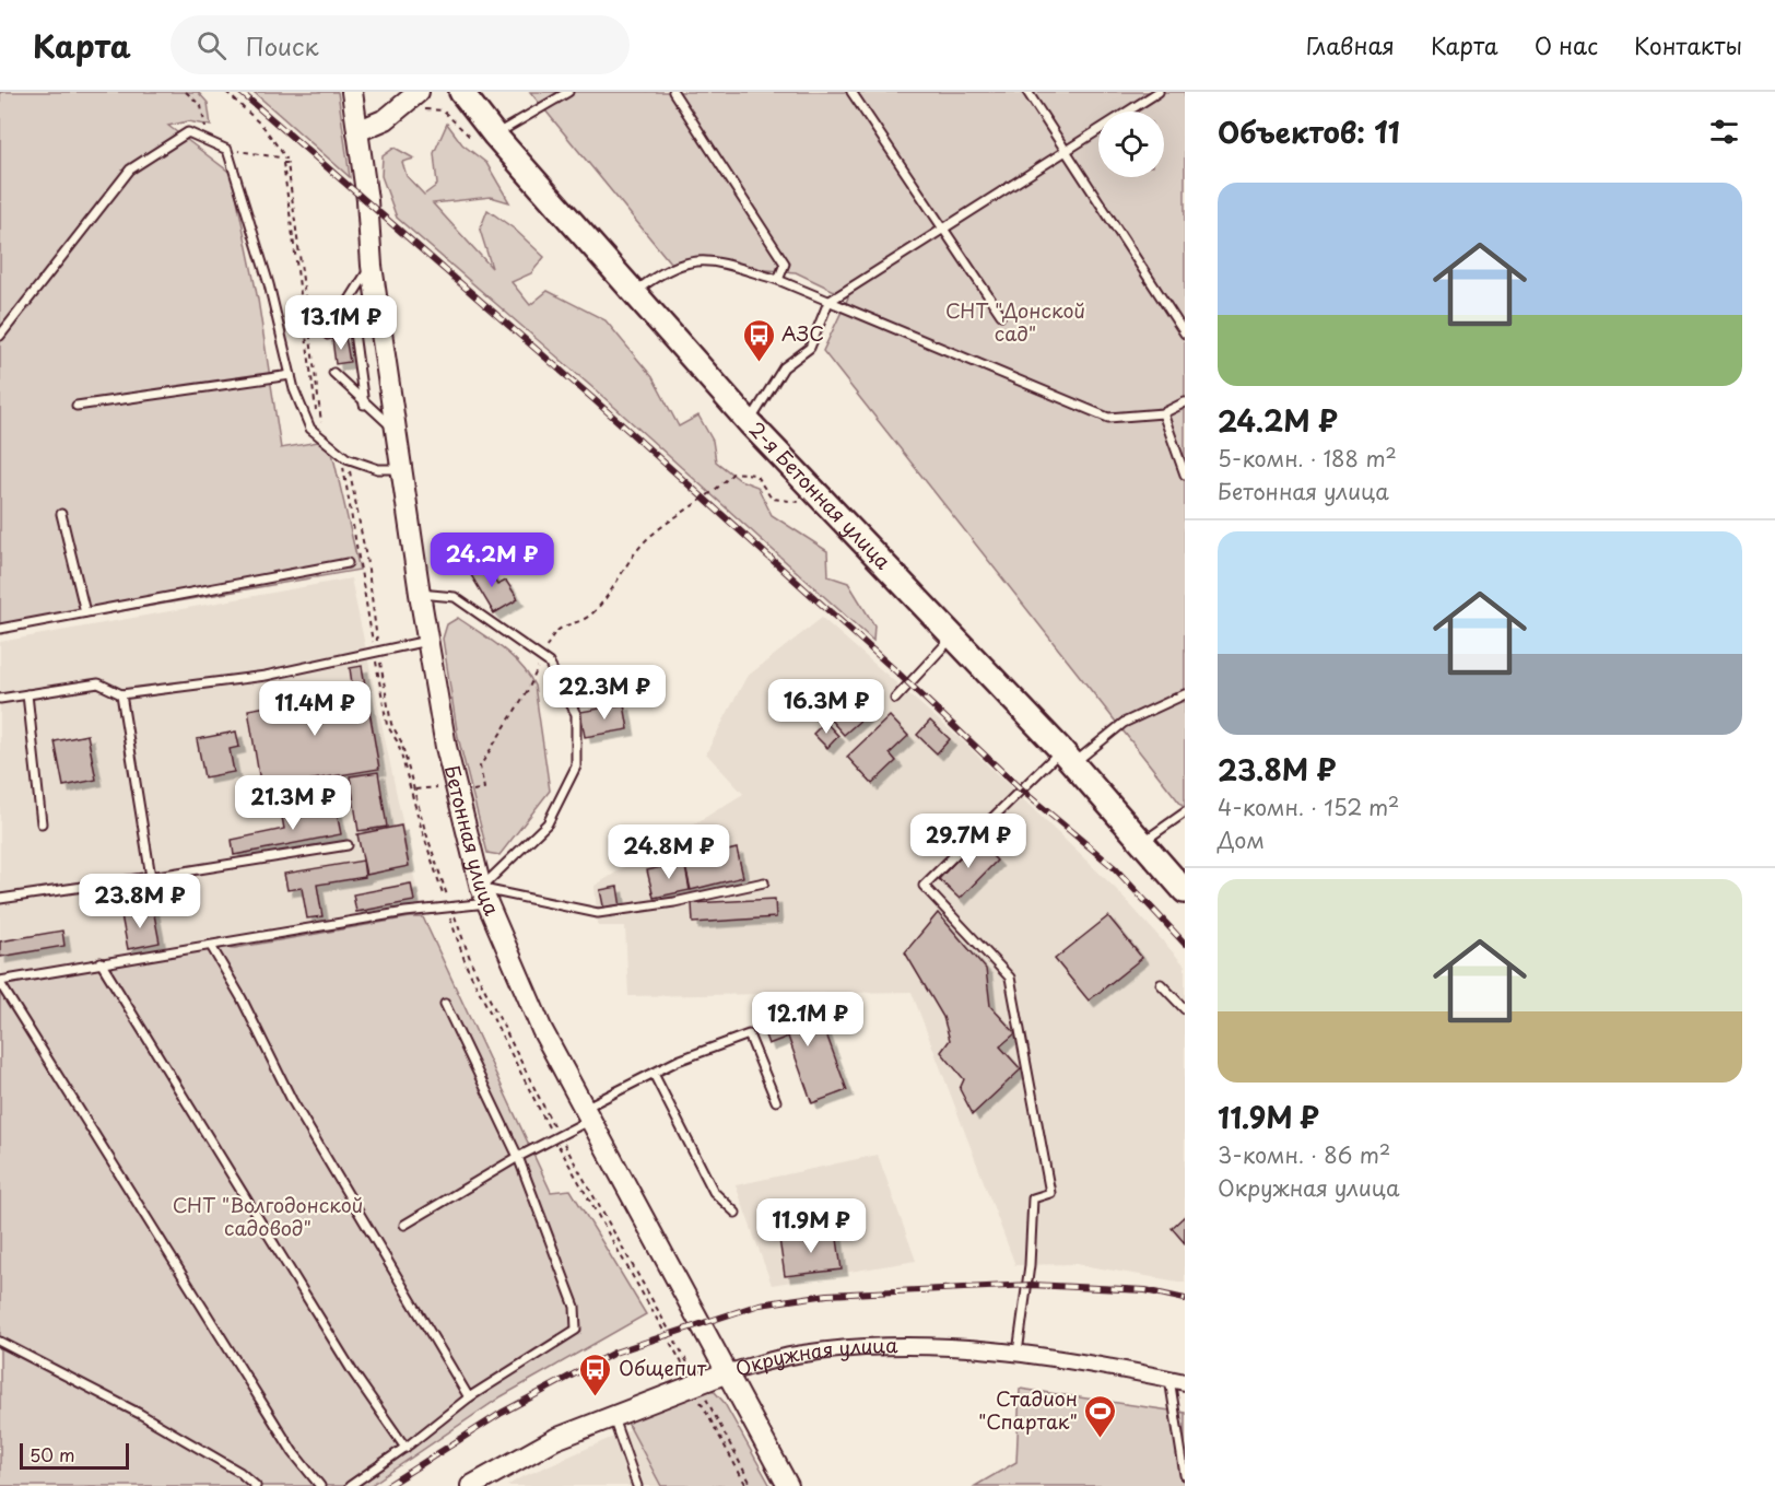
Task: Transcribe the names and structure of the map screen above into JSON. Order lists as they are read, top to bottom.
{
  "streets": {
    "main road": ["2-я Бетонная улица", "Бетонная улица", "Окружная улица"]
  },
  "crossings": [
    ["Бетонная улица", "Окружная улица"]
  ],
  "parks": ["СНТ \"Донской сад\"", "СНТ \"Волгодонской садовод\""],
  "places": {
    "bus stop": ["АЗС", "Общепит"],
    "sports": ["Стадион \"Спартак\""]
  },
  "scale_bar": "50 m",
  "page": {
    "header": "Карта",
    "search": "Поиск",
    "nav": [
      "Главная",
      "Карта",
      "О нас",
      "Контакты"
    ],
    "heading": "Объектов: 11",
    "list": [
      {
        "name": "24.2M ₽",
        "note": "5-комн. · 188 m² · Бетонная улица"
      },
      {
        "name": "23.8M ₽",
        "note": "4-комн. · 152 m² · Дом"
      },
      {
        "name": "11.9M ₽",
        "note": "3-комн. · 86 m² · Окружная улица"
      }
    ],
    "price": [
      "13.1M ₽",
      "24.2M ₽",
      "22.3M ₽",
      "16.3M ₽",
      "11.4M ₽",
      "21.3M ₽",
      "29.7M ₽",
      "24.8M ₽",
      "23.8M ₽",
      "12.1M ₽",
      "11.9M ₽"
    ],
    "scale": "50 m"
  }
}
